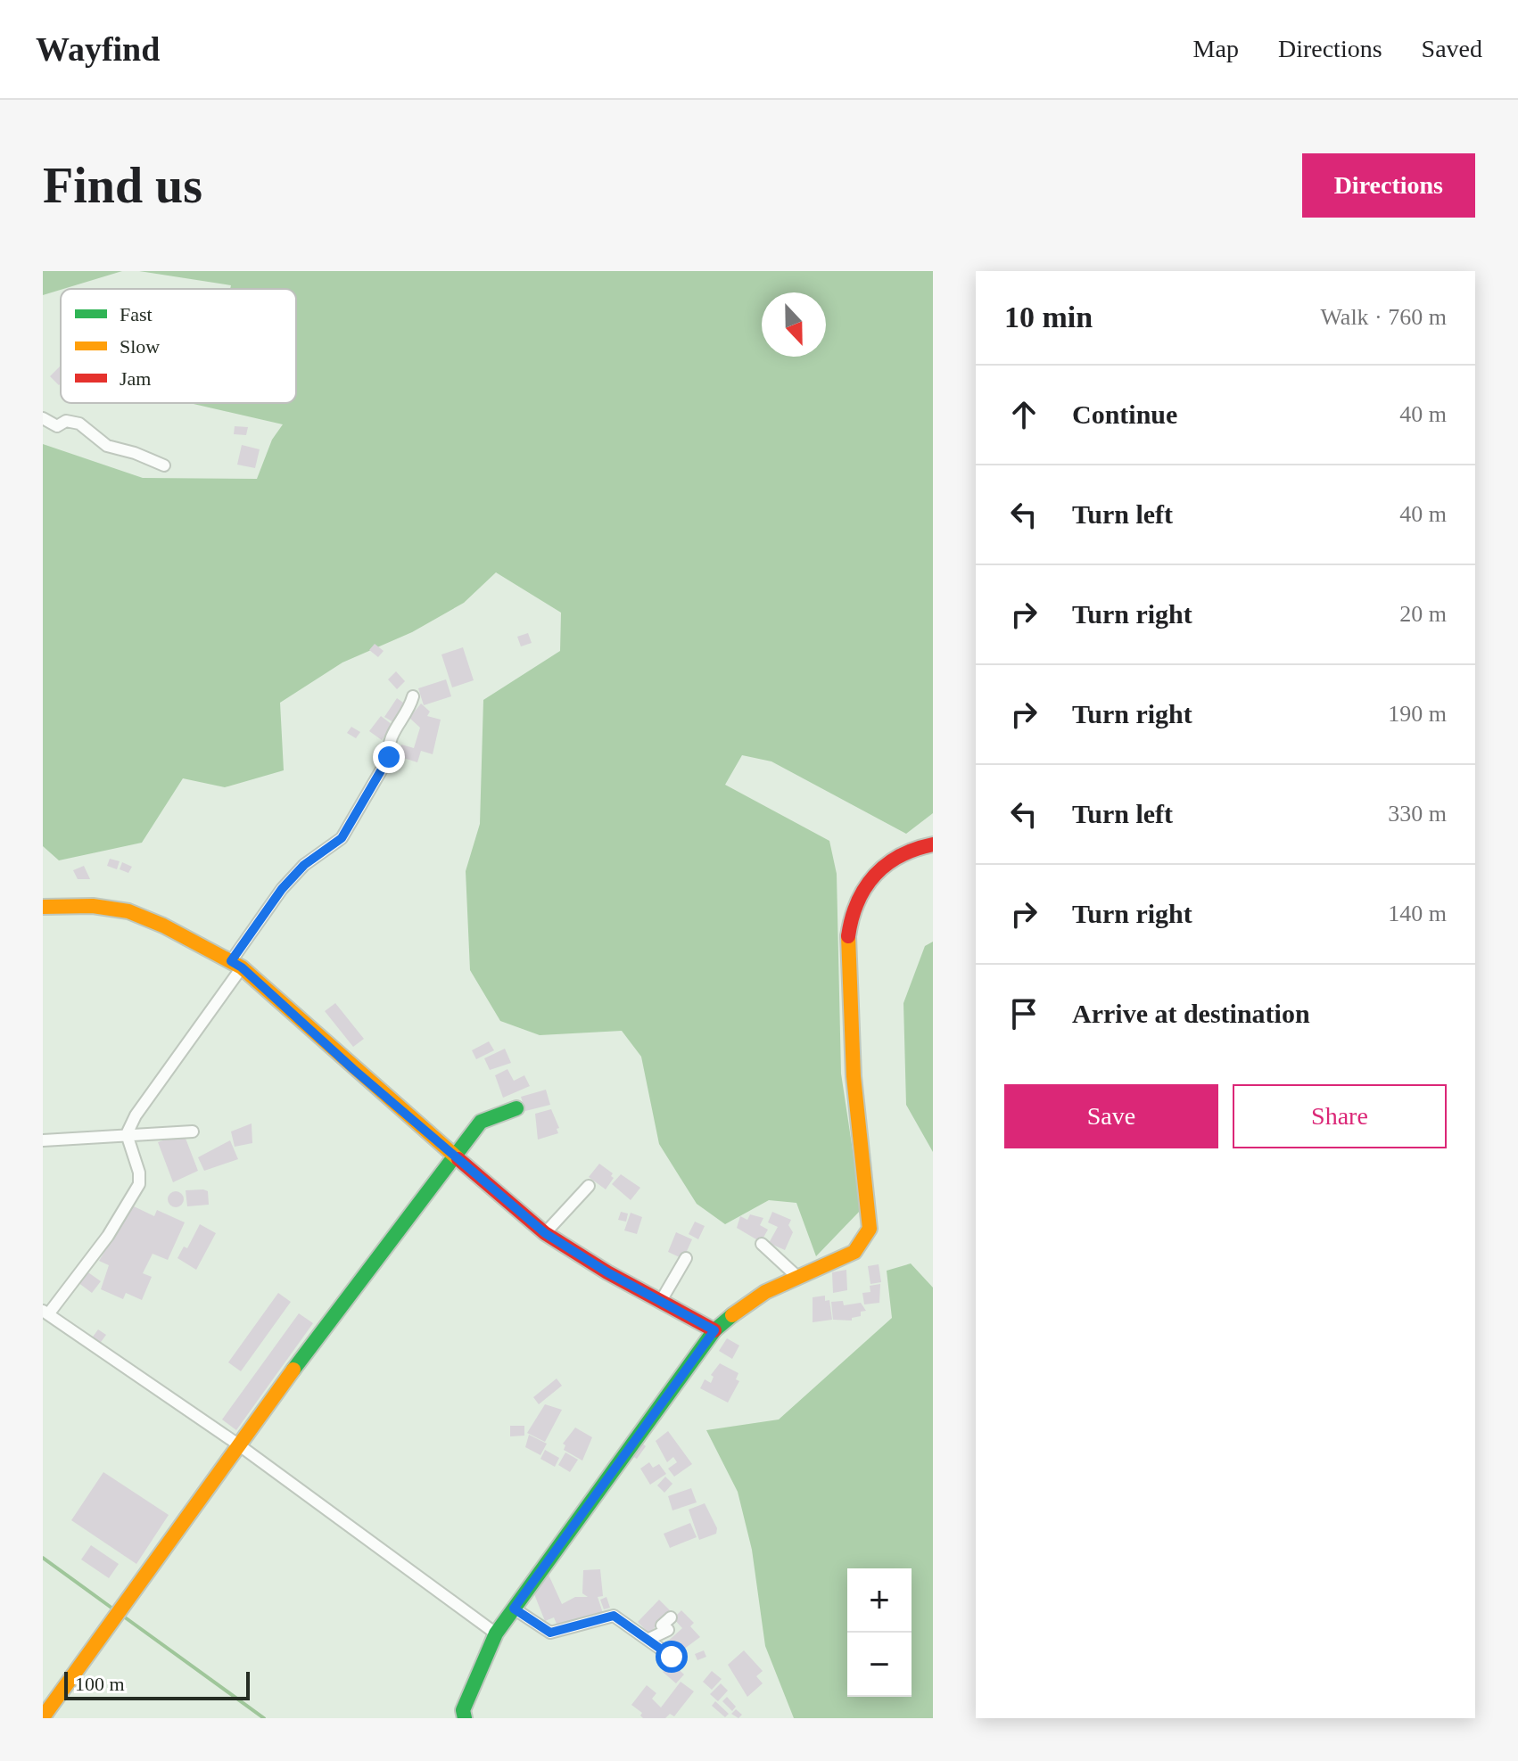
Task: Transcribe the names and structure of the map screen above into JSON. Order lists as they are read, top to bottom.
{
  "legend": ["Fast", "Slow", "Jam"],
  "scale_bar": "100 m",
  "north": "bottom",
  "page": {
    "header": "Wayfind",
    "nav": ["Map", "Directions", "Saved"],
    "buttons": [
      "Directions",
      ["Save", "Share"]
    ],
    "title": "Find us",
    "heading": ["10 min", "Walk · 760 m"],
    "list": [
      ["Continue", "40 m"],
      ["Turn left", "40 m"],
      ["Turn right", "20 m"],
      ["Turn right", "190 m"],
      ["Turn left", "330 m"],
      ["Turn right", "140 m"],
      "Arrive at destination"
    ],
    "map_buttons": ["+", "−"],
    "scale": "100 m"
  }
}
